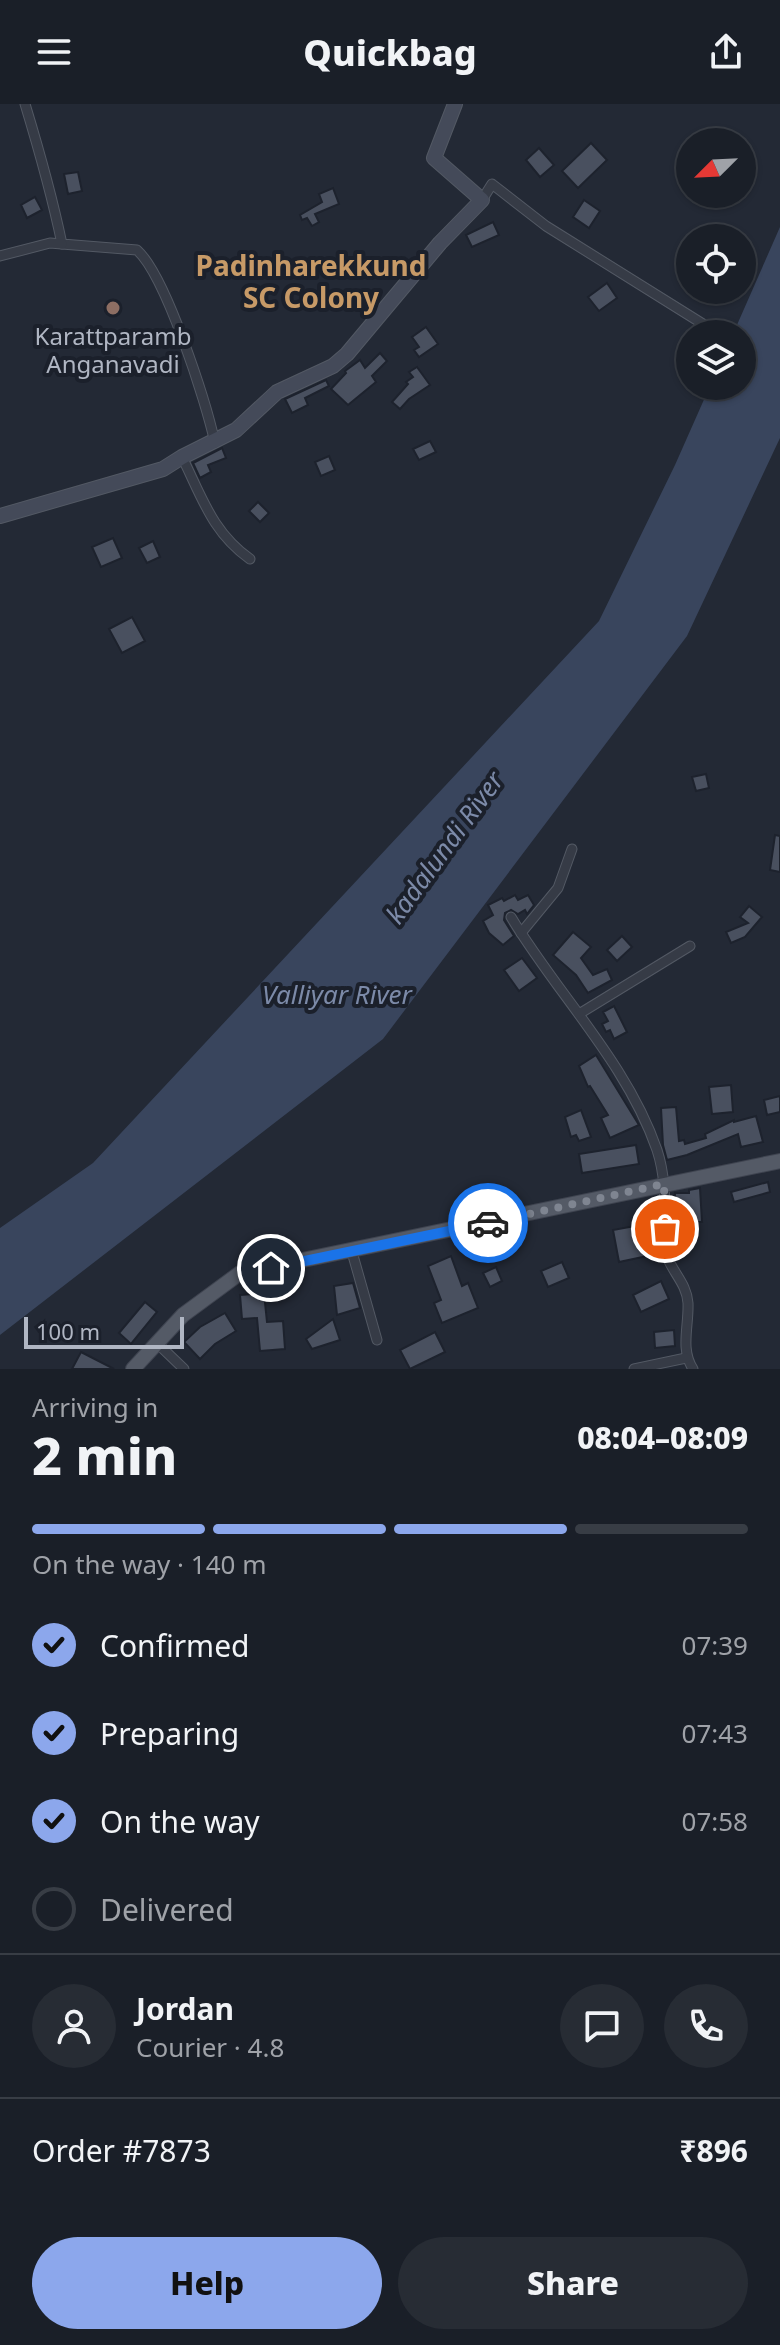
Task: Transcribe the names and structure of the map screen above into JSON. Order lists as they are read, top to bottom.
{
  "districts": ["Padinharekkund SC Colony"],
  "water": ["kadalundi River", "Valliyar River"],
  "places": ["Karattparamb Anganavadi"],
  "scale_bar": "100 m",
  "north": "bottom left",
  "page": {
    "header": "Quickbag",
    "scale": "100 m",
    "heading": ["2 min", "Arriving in", "08:04–08:09"],
    "panel": [
      "Jordan",
      "Courier · 4.8",
      "Order #7873",
      "₹896"
    ],
    "bar": "On the way · 140 m",
    "list": [
      ["Confirmed", "07:39"],
      ["Preparing", "07:43"],
      ["On the way", "07:58"],
      "Delivered"
    ],
    "buttons": ["Help", "Share"]
  }
}
